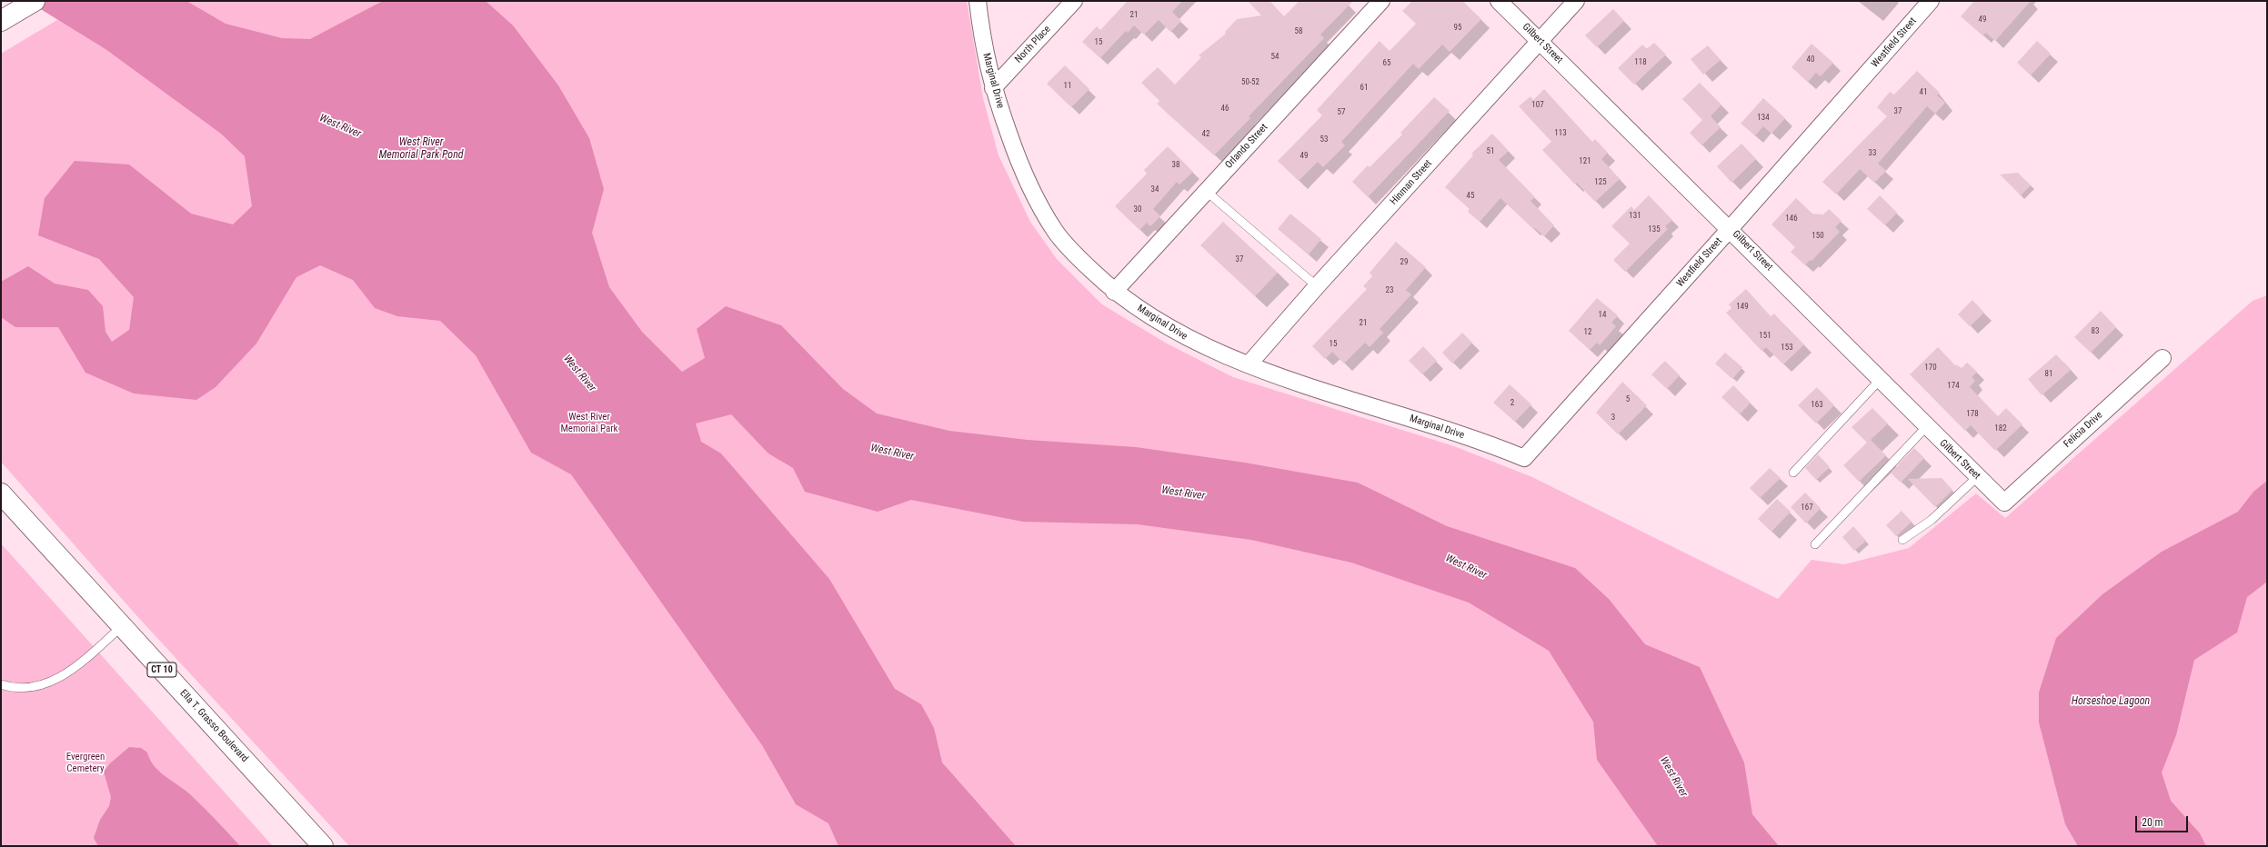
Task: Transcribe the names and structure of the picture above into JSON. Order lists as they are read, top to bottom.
{
  "streets": {
    "main road": ["CT 10", "Ella T. Grasso Boulevard"],
    "street": [
      "Westfield Street",
      "Gilbert Street",
      "North Place",
      "Marginal Drive",
      "Orlando Street",
      "Hinman Street",
      "Felicia Drive"
    ]
  },
  "crossings": [
    ["Westfield Street", "Gilbert Street"],
    ["Westfield Street", "Marginal Drive"],
    ["Gilbert Street", "Hinman Street"],
    ["Gilbert Street", "Felicia Drive"],
    ["North Place", "Marginal Drive"],
    ["Marginal Drive", "Orlando Street"],
    ["Marginal Drive", "Hinman Street"]
  ],
  "water": ["West River", "West River Memorial Park Pond", "Horseshoe Lagoon"],
  "parks": ["West River Memorial Park", "Evergreen Cemetery"],
  "house_numbers": [
    "21",
    "49",
    "95",
    "58",
    "15",
    "54",
    "40",
    "118",
    "65",
    "50-52",
    "11",
    "61",
    "41",
    "107",
    "46",
    "37",
    "57",
    "134",
    "113",
    "42",
    "53",
    "51",
    "33",
    "49",
    "121",
    "38",
    "125",
    "34",
    "45",
    "30",
    "131",
    "146",
    "135",
    "150",
    "37",
    "29",
    "23",
    "149",
    "14",
    "21",
    "83",
    "12",
    "151",
    "15",
    "153",
    "170",
    "81",
    "174",
    "5",
    "2",
    "163",
    "178",
    "3",
    "182",
    "167"
  ],
  "scale_bar": "20 m"
}
